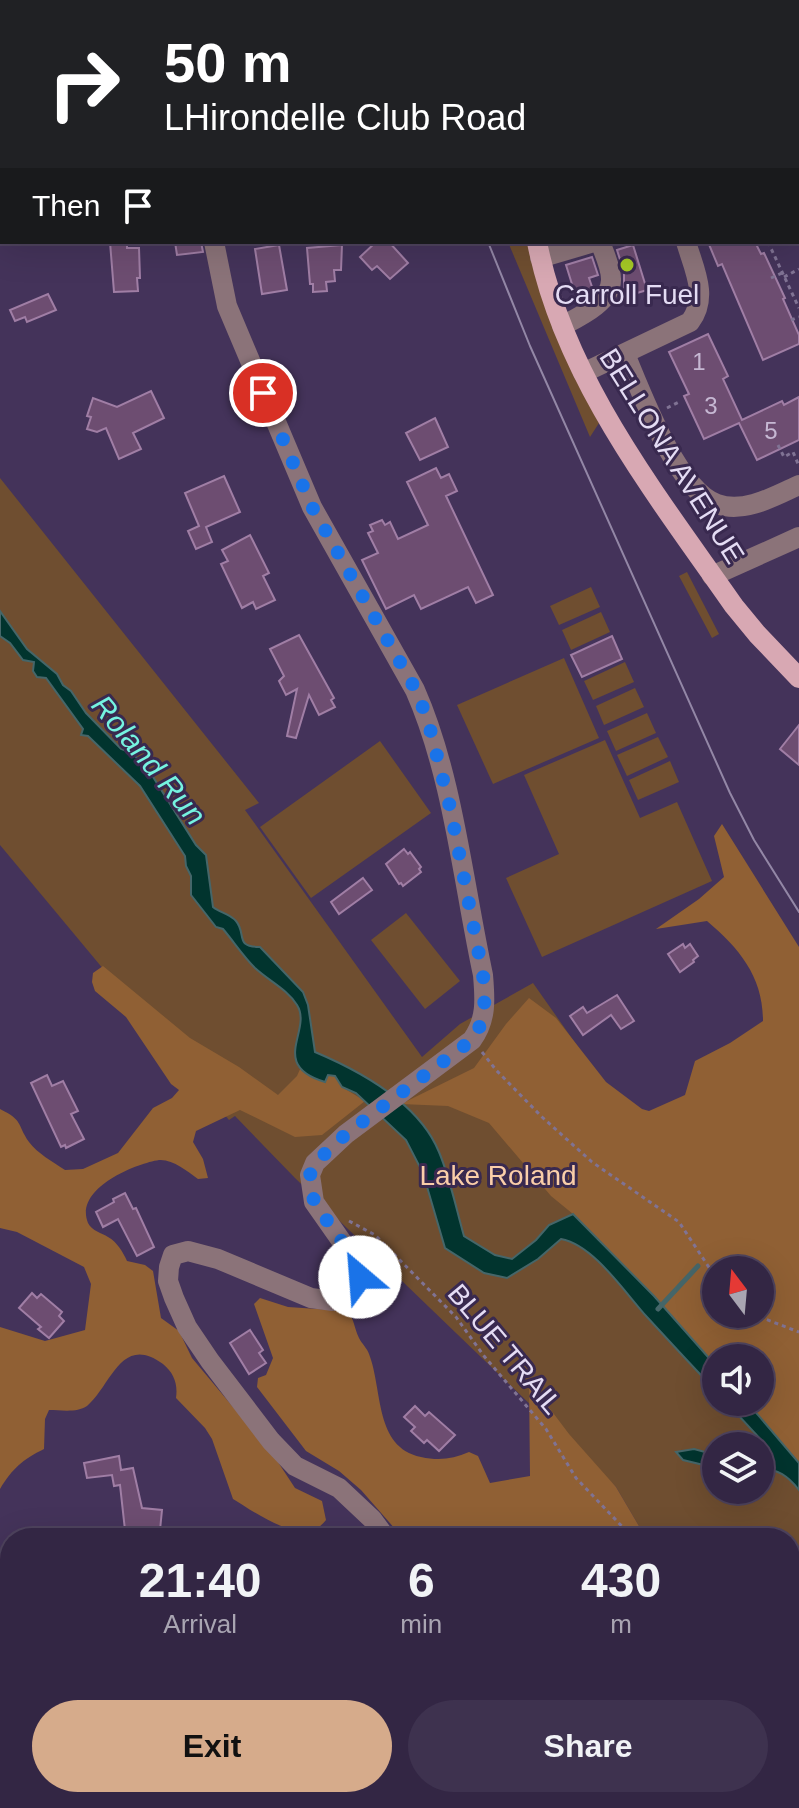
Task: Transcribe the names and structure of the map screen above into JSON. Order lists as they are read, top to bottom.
{
  "streets": {
    "main road": ["BELLONA AVENUE"],
    "path": ["BLUE TRAIL"]
  },
  "water": ["Roland Run"],
  "parks": ["Lake Roland"],
  "places": ["Carroll Fuel"],
  "house_numbers": ["1", "3", "5"],
  "north": "top",
  "page": {
    "turn": ["50 m", "LHirondelle Club Road"],
    "then": "Then",
    "eta": [
      "21:40",
      "Arrival",
      "6",
      "min",
      "430",
      "m"
    ],
    "buttons": ["Exit", "Share"]
  }
}
